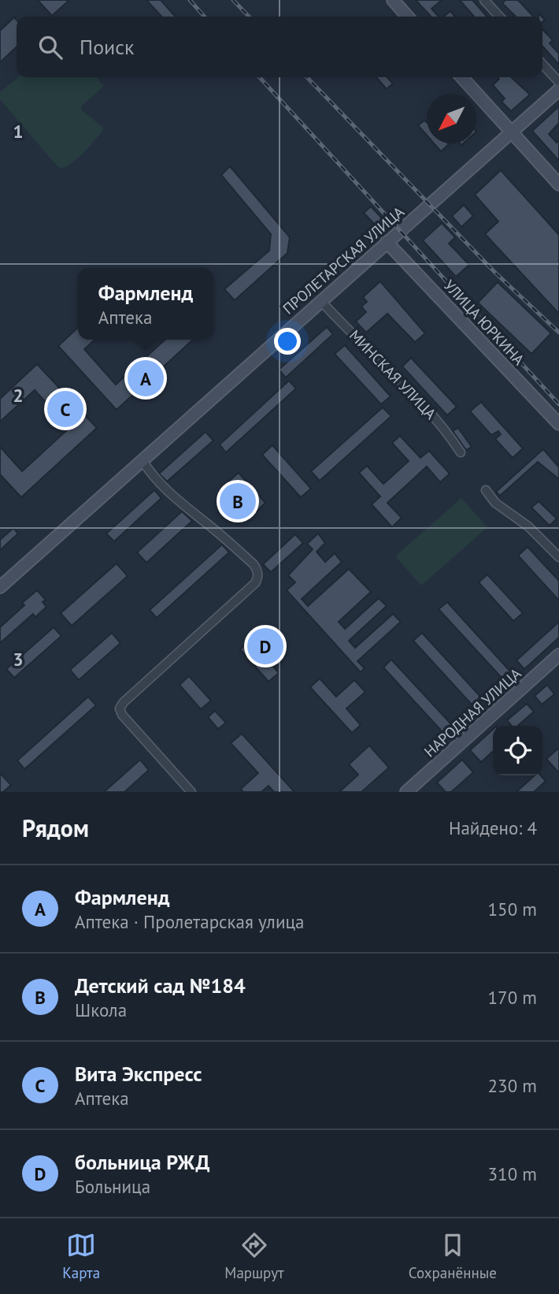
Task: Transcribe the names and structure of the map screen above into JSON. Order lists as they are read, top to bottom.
{
  "streets": {
    "main road": ["ПРОЛЕТАРСКАЯ УЛИЦА", "УЛИЦА ЮРКИНА", "НАРОДНАЯ УЛИЦА"],
    "street": ["МИНСКАЯ УЛИЦА"]
  },
  "crossings": [
    ["ПРОЛЕТАРСКАЯ УЛИЦА", "УЛИЦА ЮРКИНА"],
    ["ПРОЛЕТАРСКАЯ УЛИЦА", "МИНСКАЯ УЛИЦА"]
  ],
  "north": "bottom left",
  "page": {
    "search": "Поиск",
    "popup": ["Фармленд", "Аптека"],
    "pins": [
      "A",
      "C",
      "B",
      "D"
    ],
    "heading": ["Рядом", "Найдено: 4"],
    "list": [
      {
        "mark": "A",
        "name": "Фармленд",
        "note": "Аптека · Пролетарская улица",
        "value": "150 m"
      },
      {
        "mark": "B",
        "name": "Детский сад №184",
        "note": "Школа",
        "value": "170 m"
      },
      {
        "mark": "C",
        "name": "Вита Экспресс",
        "note": "Аптека",
        "value": "230 m"
      },
      {
        "mark": "D",
        "name": "больница РЖД",
        "note": "Больница",
        "value": "310 m"
      }
    ],
    "nav": ["Карта", "Маршрут", "Сохранённые"]
  },
  "grid": {
    "rows": ["1", "2", "3"]
  }
}
